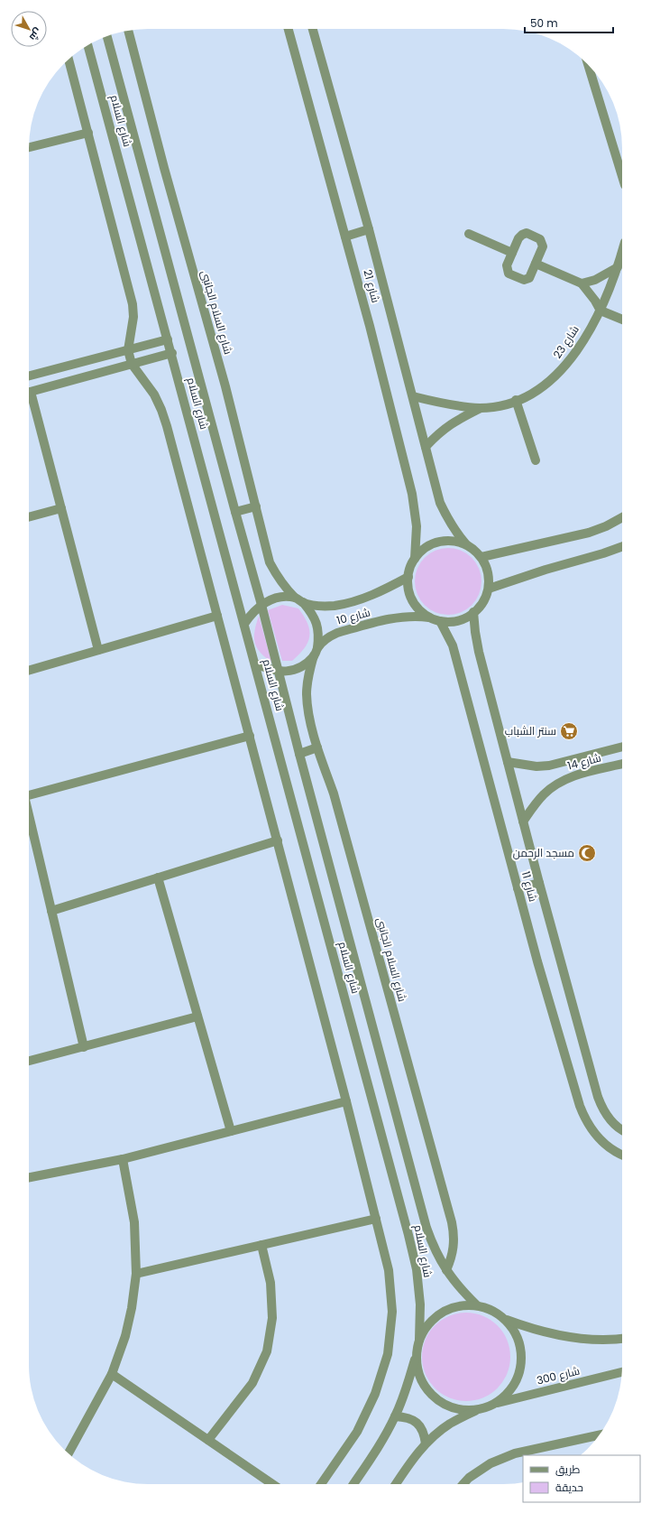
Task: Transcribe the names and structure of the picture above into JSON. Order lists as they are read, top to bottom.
{
  "streets": {
    "street": [
      "شارع السلام",
      "شارع 21",
      "شارع السلام الجانبى",
      "شارع 23",
      "شارع 10",
      "شارع 14",
      "شارع 11",
      "شارع 300"
    ]
  },
  "crossings": [
    ["شارع السلام", "شارع السلام الجانبى"],
    ["شارع السلام", "شارع 10"],
    ["شارع السلام", "شارع 300"],
    ["شارع 21", "شارع 23"],
    ["شارع 21", "شارع 10"],
    ["شارع 21", "شارع 11"],
    ["شارع السلام الجانبى", "شارع 10"],
    ["شارع 10", "شارع 11"],
    ["شارع 14", "شارع 11"]
  ],
  "places": {
    "supermarket": ["سنتر الشباب"],
    "mosque": ["مسجد الرحمن"]
  },
  "legend": ["طريق", "حديقة"],
  "scale_bar": "50 m",
  "north": "bottom right"
}
